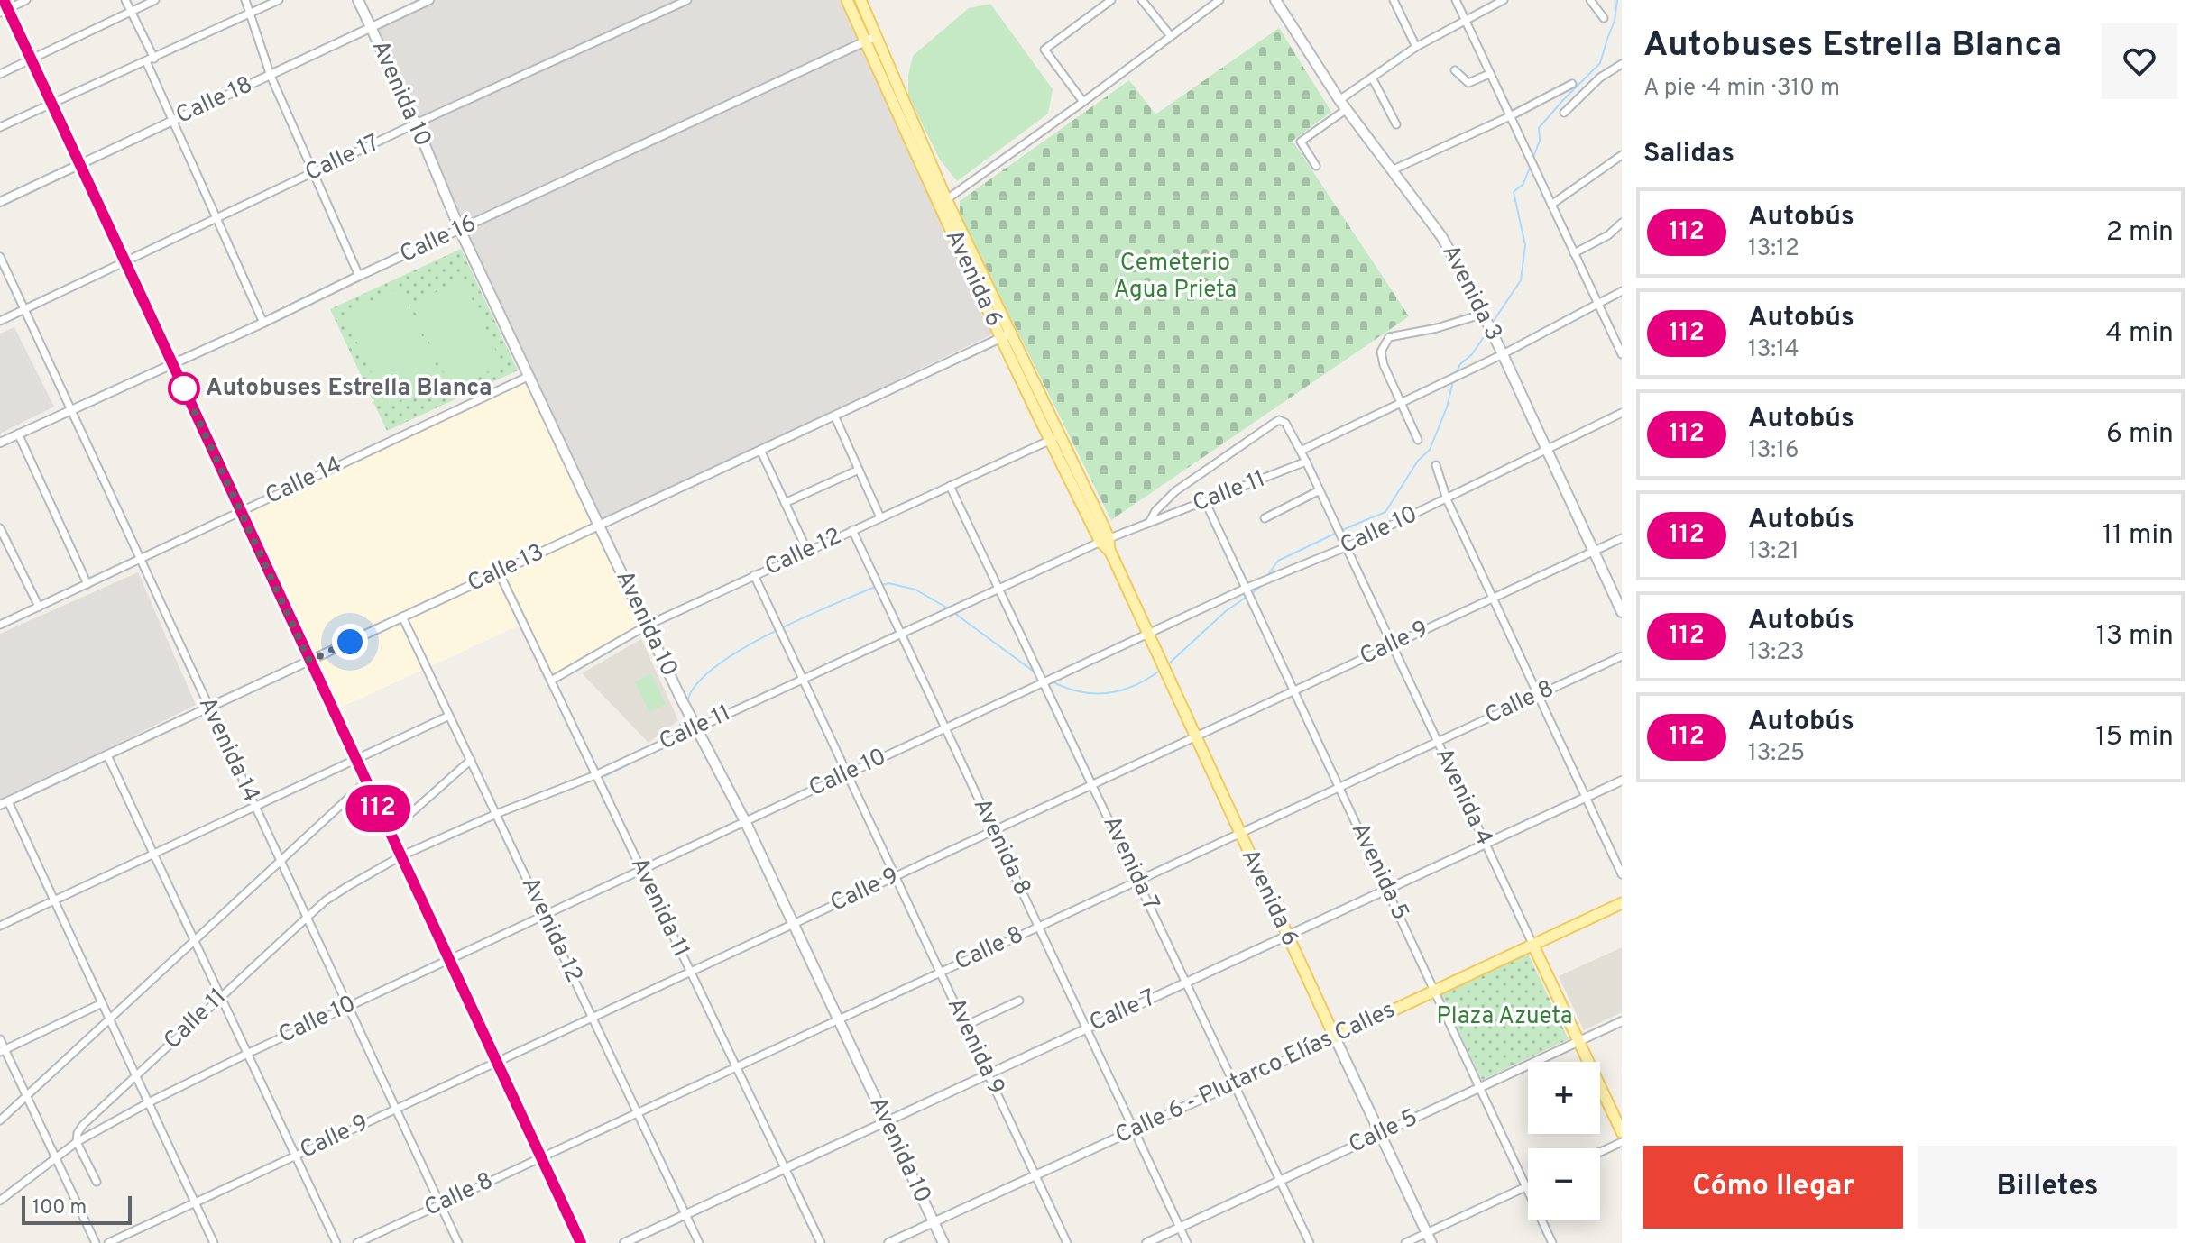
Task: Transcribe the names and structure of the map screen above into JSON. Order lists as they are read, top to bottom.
{
  "streets": {
    "main road": [
      "Avenida 10",
      "Avenida 6",
      "Avenida 3",
      "Avenida 4",
      "Calle 6 - Plutarco Elías Calles"
    ],
    "street": [
      "Calle 18",
      "Calle 17",
      "Calle 16",
      "Calle 14",
      "Calle 11",
      "Calle 10",
      "Calle 12",
      "Calle 13",
      "Calle 9",
      "Calle 8",
      "Avenida 14",
      "Avenida 8",
      "Avenida 7",
      "Avenida 5",
      "Avenida 11",
      "Avenida 12",
      "Calle 7",
      "Avenida 9",
      "Calle 5"
    ]
  },
  "crossings": [
    ["Avenida 10", "Calle 18"],
    ["Avenida 10", "Calle 17"],
    ["Avenida 10", "Calle 16"],
    ["Avenida 10", "Calle 14"],
    ["Avenida 10", "Calle 11"],
    ["Avenida 10", "Calle 10"],
    ["Avenida 10", "Calle 12"],
    ["Avenida 10", "Calle 13"],
    ["Avenida 10", "Calle 9"],
    ["Avenida 10", "Calle 8"],
    ["Avenida 10", "Calle 7"],
    ["Avenida 10", "Calle 6 - Plutarco Elías Calles"],
    ["Calle 17", "Avenida 14"],
    ["Calle 16", "Avenida 6"],
    ["Calle 16", "Avenida 14"],
    ["Avenida 6", "Calle 11"],
    ["Avenida 6", "Calle 10"],
    ["Avenida 6", "Calle 12"],
    ["Avenida 6", "Calle 13"],
    ["Avenida 6", "Calle 9"],
    ["Avenida 6", "Calle 8"],
    ["Avenida 6", "Calle 7"],
    ["Avenida 6", "Calle 6 - Plutarco Elías Calles"],
    ["Avenida 6", "Calle 5"],
    ["Avenida 3", "Calle 10"],
    ["Avenida 3", "Calle 9"],
    ["Calle 14", "Avenida 14"],
    ["Calle 11", "Calle 10"],
    ["Calle 11", "Avenida 14"],
    ["Calle 11", "Avenida 4"],
    ["Calle 11", "Avenida 8"],
    ["Calle 11", "Avenida 7"],
    ["Calle 11", "Avenida 5"],
    ["Calle 11", "Avenida 11"],
    ["Calle 11", "Avenida 12"],
    ["Calle 11", "Avenida 9"],
    ["Calle 10", "Avenida 14"],
    ["Calle 10", "Avenida 4"],
    ["Calle 10", "Avenida 8"],
    ["Calle 10", "Avenida 7"],
    ["Calle 10", "Avenida 5"],
    ["Calle 10", "Avenida 11"],
    ["Calle 10", "Avenida 12"],
    ["Calle 10", "Avenida 9"],
    ["Calle 12", "Avenida 8"],
    ["Calle 12", "Avenida 7"],
    ["Calle 12", "Avenida 11"],
    ["Calle 12", "Avenida 9"],
    ["Calle 13", "Avenida 14"],
    ["Calle 13", "Avenida 11"],
    ["Calle 13", "Avenida 12"],
    ["Calle 9", "Avenida 14"],
    ["Calle 9", "Avenida 4"],
    ["Calle 9", "Avenida 8"],
    ["Calle 9", "Avenida 7"],
    ["Calle 9", "Avenida 5"],
    ["Calle 9", "Avenida 11"],
    ["Calle 9", "Avenida 12"],
    ["Calle 9", "Avenida 9"],
    ["Calle 8", "Avenida 14"],
    ["Calle 8", "Avenida 4"],
    ["Calle 8", "Avenida 8"],
    ["Calle 8", "Avenida 7"],
    ["Calle 8", "Avenida 5"],
    ["Calle 8", "Avenida 11"],
    ["Calle 8", "Avenida 12"],
    ["Calle 8", "Avenida 9"],
    ["Avenida 4", "Calle 7"],
    ["Avenida 4", "Calle 6 - Plutarco Elías Calles"],
    ["Avenida 4", "Calle 5"],
    ["Avenida 8", "Calle 7"],
    ["Avenida 8", "Calle 6 - Plutarco Elías Calles"],
    ["Avenida 8", "Calle 5"],
    ["Avenida 7", "Calle 7"],
    ["Avenida 7", "Calle 6 - Plutarco Elías Calles"],
    ["Avenida 7", "Calle 5"],
    ["Avenida 5", "Calle 7"],
    ["Avenida 5", "Calle 6 - Plutarco Elías Calles"],
    ["Avenida 5", "Calle 5"],
    ["Avenida 11", "Calle 7"],
    ["Avenida 12", "Calle 7"],
    ["Calle 7", "Avenida 9"],
    ["Avenida 9", "Calle 6 - Plutarco Elías Calles"]
  ],
  "parks": ["Cemeterio Agua Prieta", "Plaza Azueta"],
  "places": ["Autobuses Estrella Blanca"],
  "lines": ["bus line 112"],
  "scale_bar": "100 m",
  "page": {
    "on_map": "112",
    "heading": [
      ["Autobuses Estrella Blanca", "A pie · 4 min · 310 m"],
      "Salidas"
    ],
    "list": [
      {
        "mark": "112",
        "name": "Autobús",
        "note": "13:12",
        "value": "2 min"
      },
      {
        "mark": "112",
        "name": "Autobús",
        "note": "13:14",
        "value": "4 min"
      },
      {
        "mark": "112",
        "name": "Autobús",
        "note": "13:16",
        "value": "6 min"
      },
      {
        "mark": "112",
        "name": "Autobús",
        "note": "13:21",
        "value": "11 min"
      },
      {
        "mark": "112",
        "name": "Autobús",
        "note": "13:23",
        "value": "13 min"
      },
      {
        "mark": "112",
        "name": "Autobús",
        "note": "13:25",
        "value": "15 min"
      }
    ],
    "map_buttons": ["+", "−"],
    "buttons": ["Cómo llegar", "Billetes"],
    "scale": "100 m"
  }
}
